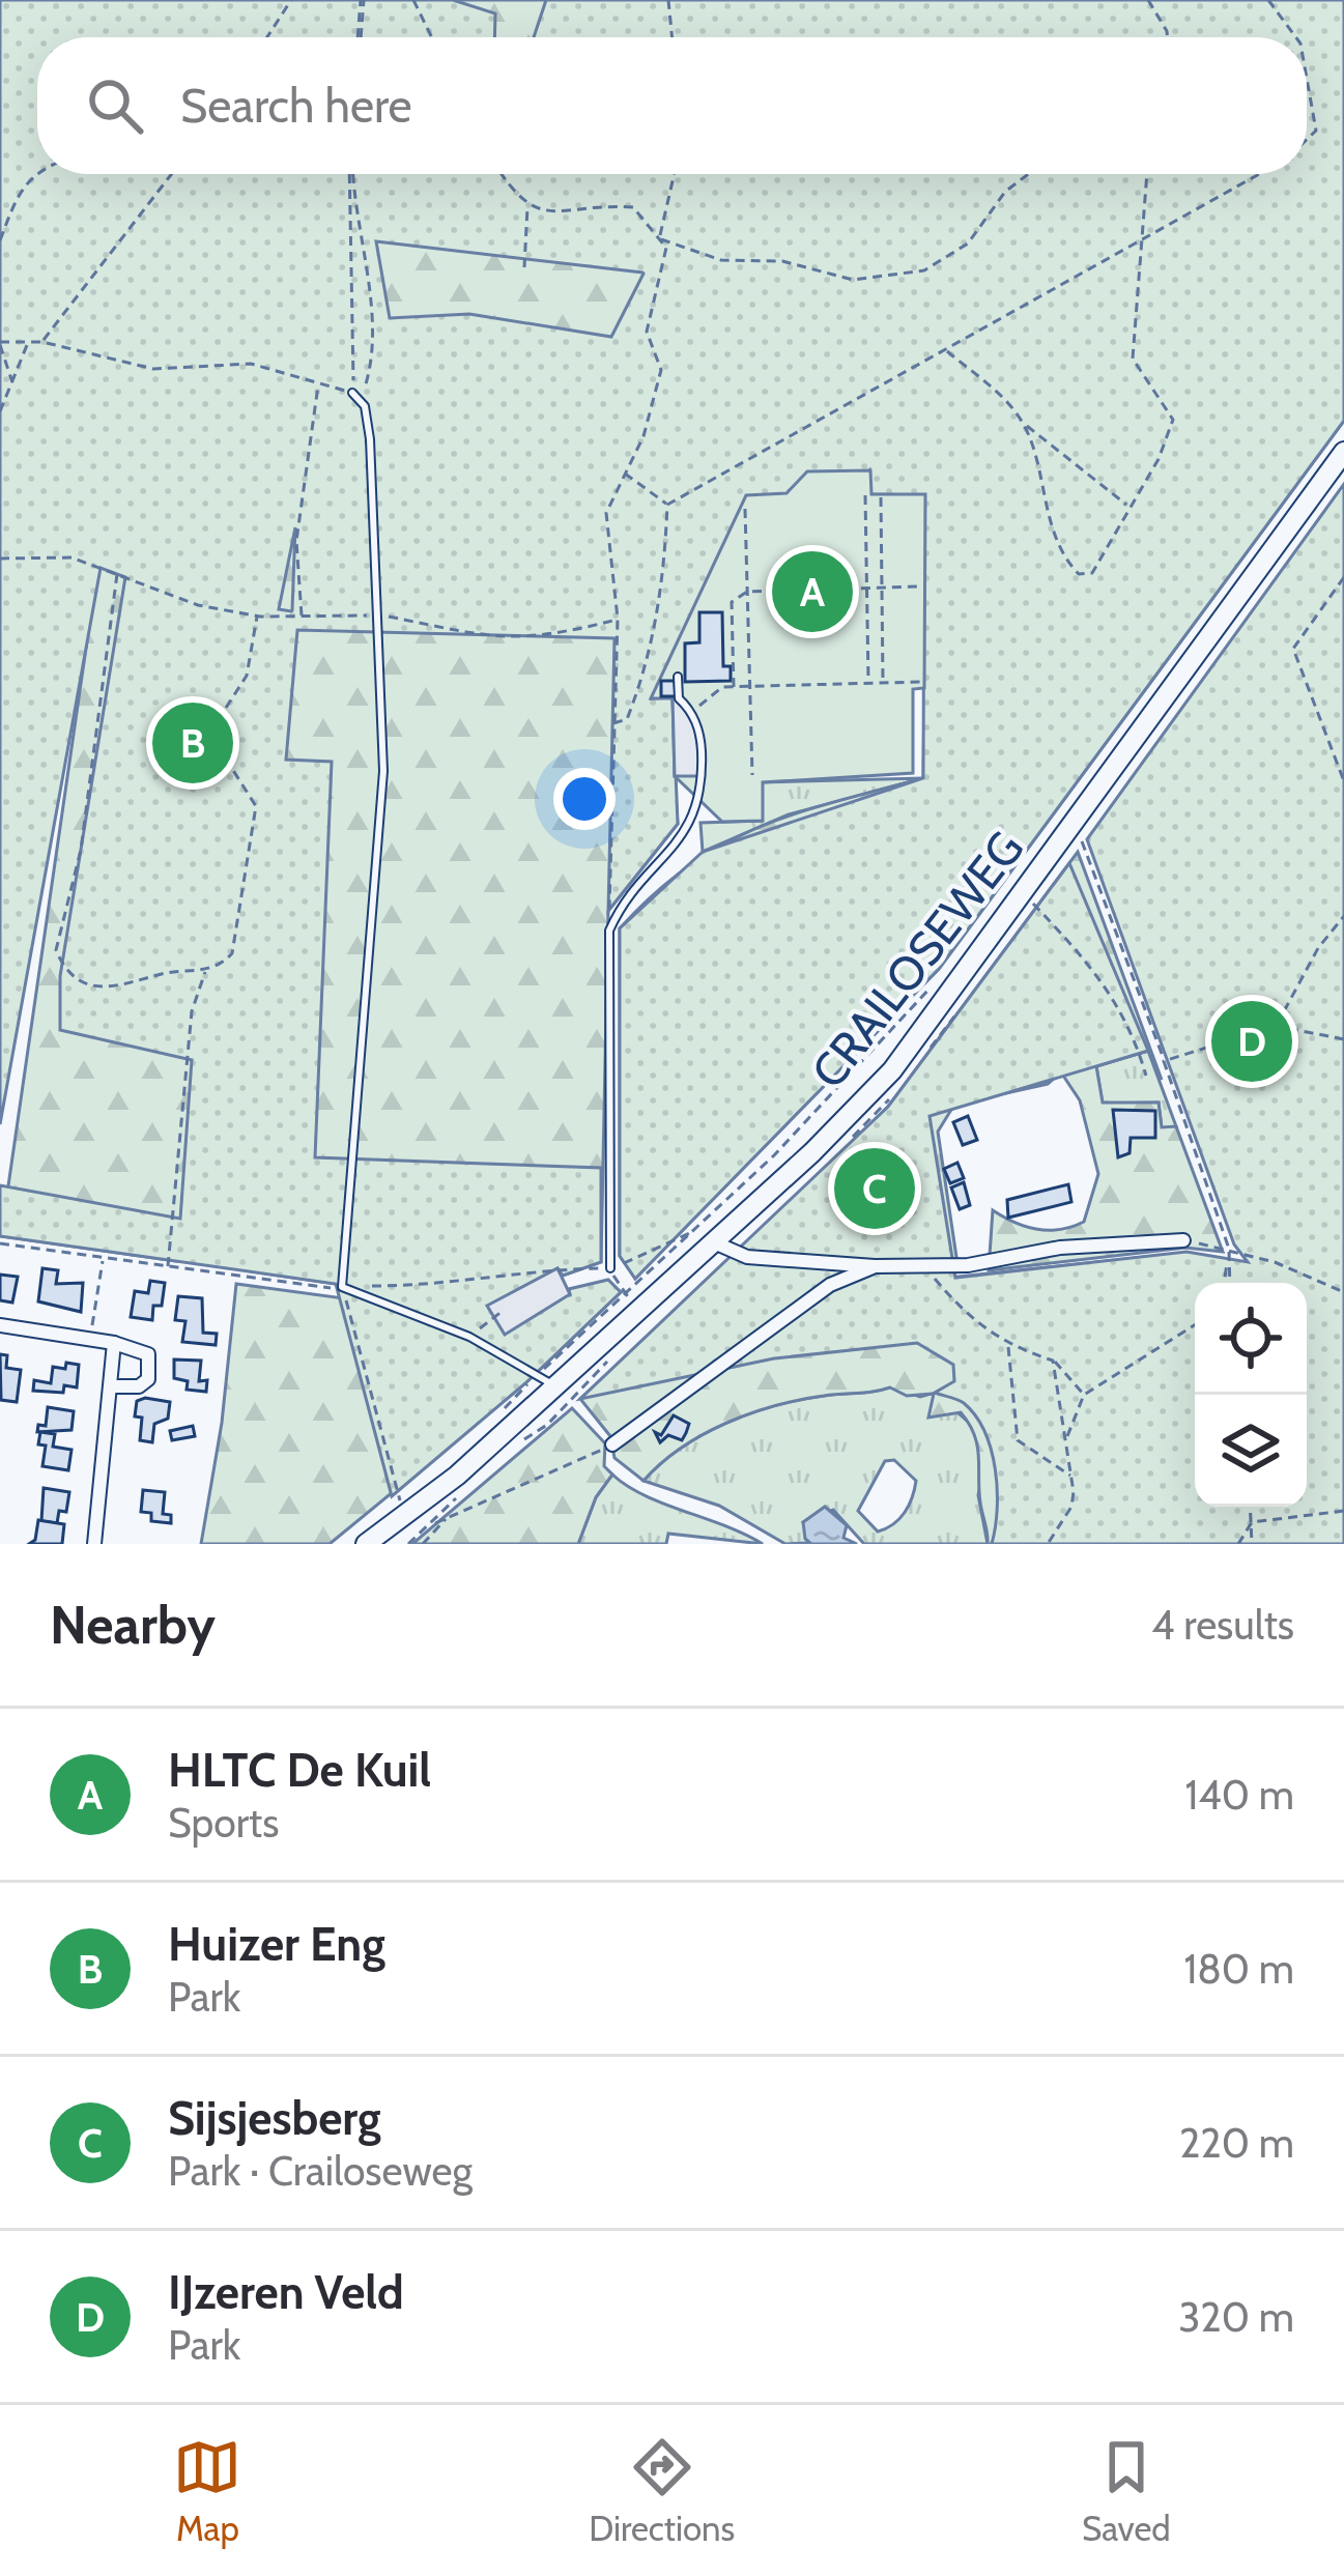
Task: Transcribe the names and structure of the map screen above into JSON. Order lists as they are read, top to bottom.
{
  "streets": {
    "main road": ["CRAILOSEWEG"]
  },
  "page": {
    "search": "Search here",
    "pins": [
      "A",
      "B",
      "D",
      "C"
    ],
    "heading": ["Nearby", "4 results"],
    "list": [
      {
        "mark": "A",
        "name": "HLTC De Kuil",
        "note": "Sports",
        "value": "140 m"
      },
      {
        "mark": "B",
        "name": "Huizer Eng",
        "note": "Park",
        "value": "180 m"
      },
      {
        "mark": "C",
        "name": "Sijsjesberg",
        "note": "Park · Crailoseweg",
        "value": "220 m"
      },
      {
        "mark": "D",
        "name": "IJzeren Veld",
        "note": "Park",
        "value": "320 m"
      }
    ],
    "nav": ["Map", "Directions", "Saved"]
  }
}
